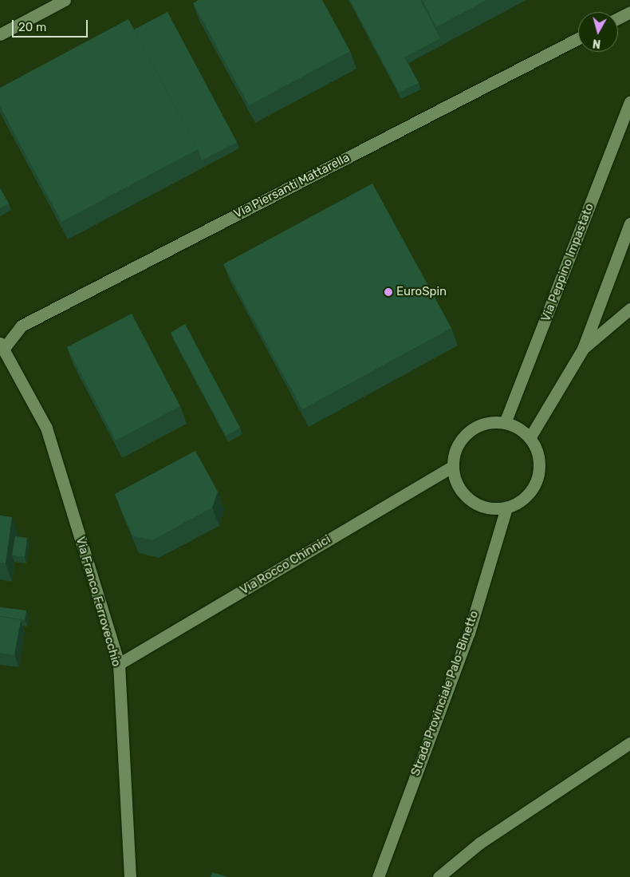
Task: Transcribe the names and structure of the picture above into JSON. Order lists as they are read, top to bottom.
{
  "streets": {
    "street": [
      "Via Piersanti Mattarella",
      "Via Peppino Impastato",
      "Via Rocco Chinnici",
      "Via Franco Ferrovecchio",
      "Strada Provinciale Palo-Binetto"
    ]
  },
  "crossings": [
    ["Via Piersanti Mattarella", "Via Franco Ferrovecchio"],
    ["Via Peppino Impastato", "Via Rocco Chinnici"],
    ["Via Peppino Impastato", "Strada Provinciale Palo-Binetto"],
    ["Via Rocco Chinnici", "Via Franco Ferrovecchio"],
    ["Via Rocco Chinnici", "Strada Provinciale Palo-Binetto"]
  ],
  "places": ["EuroSpin"],
  "scale_bar": "20 m",
  "north": "bottom"
}
